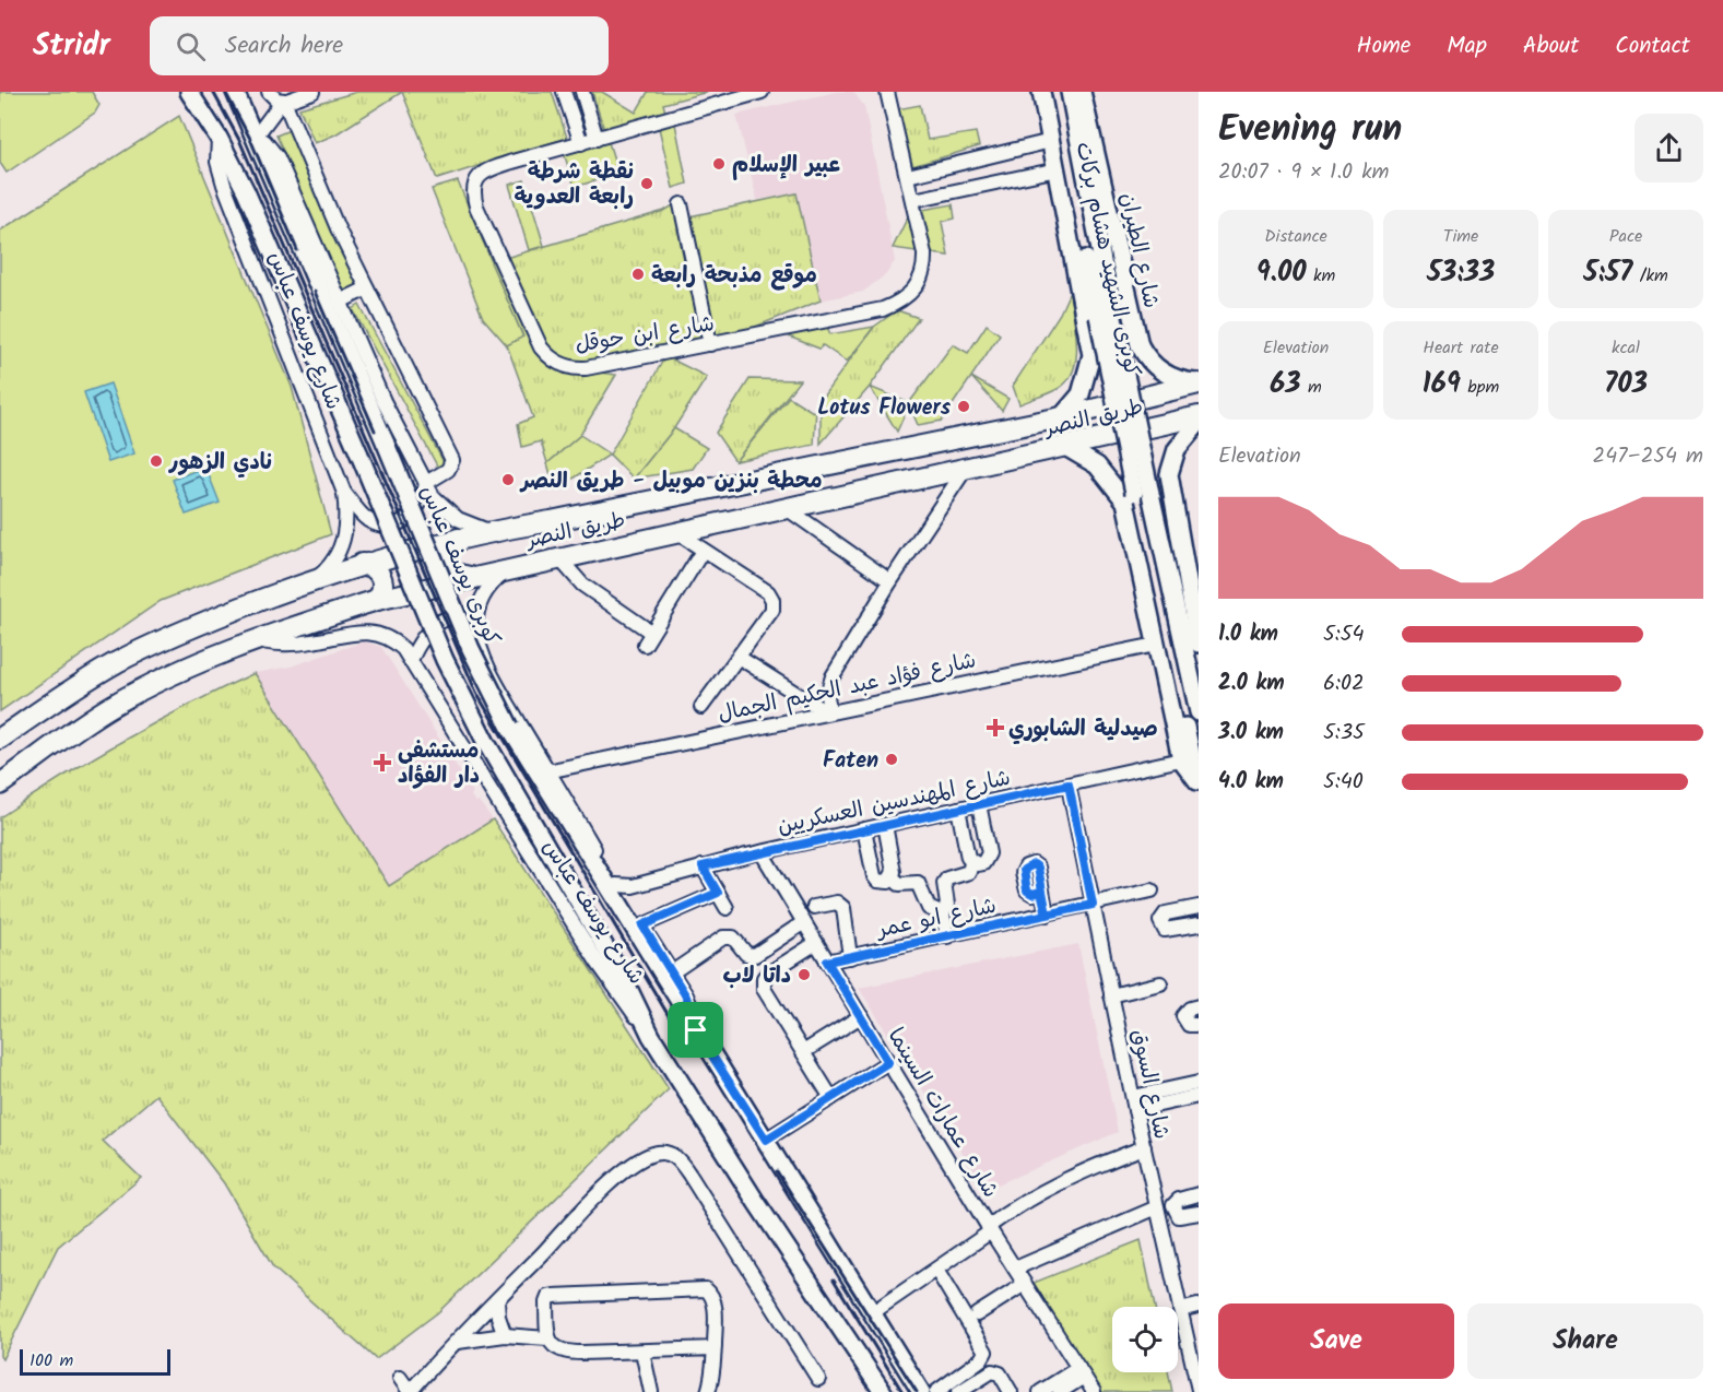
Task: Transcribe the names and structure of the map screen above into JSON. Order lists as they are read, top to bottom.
{
  "streets": {
    "highway": ["طريق النصر"],
    "main road": [
      "شارع الطيران",
      "كوبرى الشهيد هشام بركات",
      "شارع يوسف عباس",
      "كوبرى يوسف عباس"
    ],
    "street": [
      "شارع ابن حوقل",
      "شارع فؤاد عبد الحكيم الجمال",
      "شارع المهندسين العسكريين",
      "شارع ابو عمر",
      "شارع السوق",
      "شارع عمارات السينما"
    ]
  },
  "crossings": [
    ["شارع الطيران", "طريق النصر"],
    ["شارع يوسف عباس", "طريق النصر"],
    ["شارع يوسف عباس", "كوبرى يوسف عباس"],
    ["شارع يوسف عباس", "شارع فؤاد عبد الحكيم الجمال"],
    ["شارع يوسف عباس", "شارع المهندسين العسكريين"],
    ["شارع المهندسين العسكريين", "شارع السوق"],
    ["شارع المهندسين العسكريين", "شارع عمارات السينما"],
    ["شارع ابو عمر", "شارع السوق"],
    ["شارع ابو عمر", "شارع عمارات السينما"]
  ],
  "places": {
    "other": [
      "عبير الإسلام",
      "نقطة شرطة رابعة العدوية",
      "موقع مذبحة رابعة",
      "Lotus Flowers",
      "نادي الزهور",
      "محطة بنزين موبيل - طريق النصر",
      "Faten",
      "داتا لاب"
    ],
    "health": ["صيدلية الشابوري", "مستشفى دار الفؤاد"]
  },
  "scale_bar": "100 m",
  "page": {
    "header": "Stridr",
    "search": "Search here",
    "nav": [
      "Home",
      "Map",
      "About",
      "Contact"
    ],
    "heading": ["Evening run", "20:07 · 9 × 1.0 km"],
    "stats": [
      ["Distance", "9.00 km"],
      ["Time", "53:33"],
      ["Pace", "5:57 /km"],
      ["Elevation", "63 m"],
      ["Heart rate", "169 bpm"],
      ["kcal", "703"]
    ],
    "chart": ["Elevation", "247–254 m"],
    "list": [
      {
        "name": "1.0 km",
        "note": "5:54"
      },
      {
        "name": "2.0 km",
        "note": "6:02"
      },
      {
        "name": "3.0 km",
        "note": "5:35"
      },
      {
        "name": "4.0 km",
        "note": "5:40"
      }
    ],
    "buttons": ["Save", "Share"],
    "scale": "100 m"
  }
}
